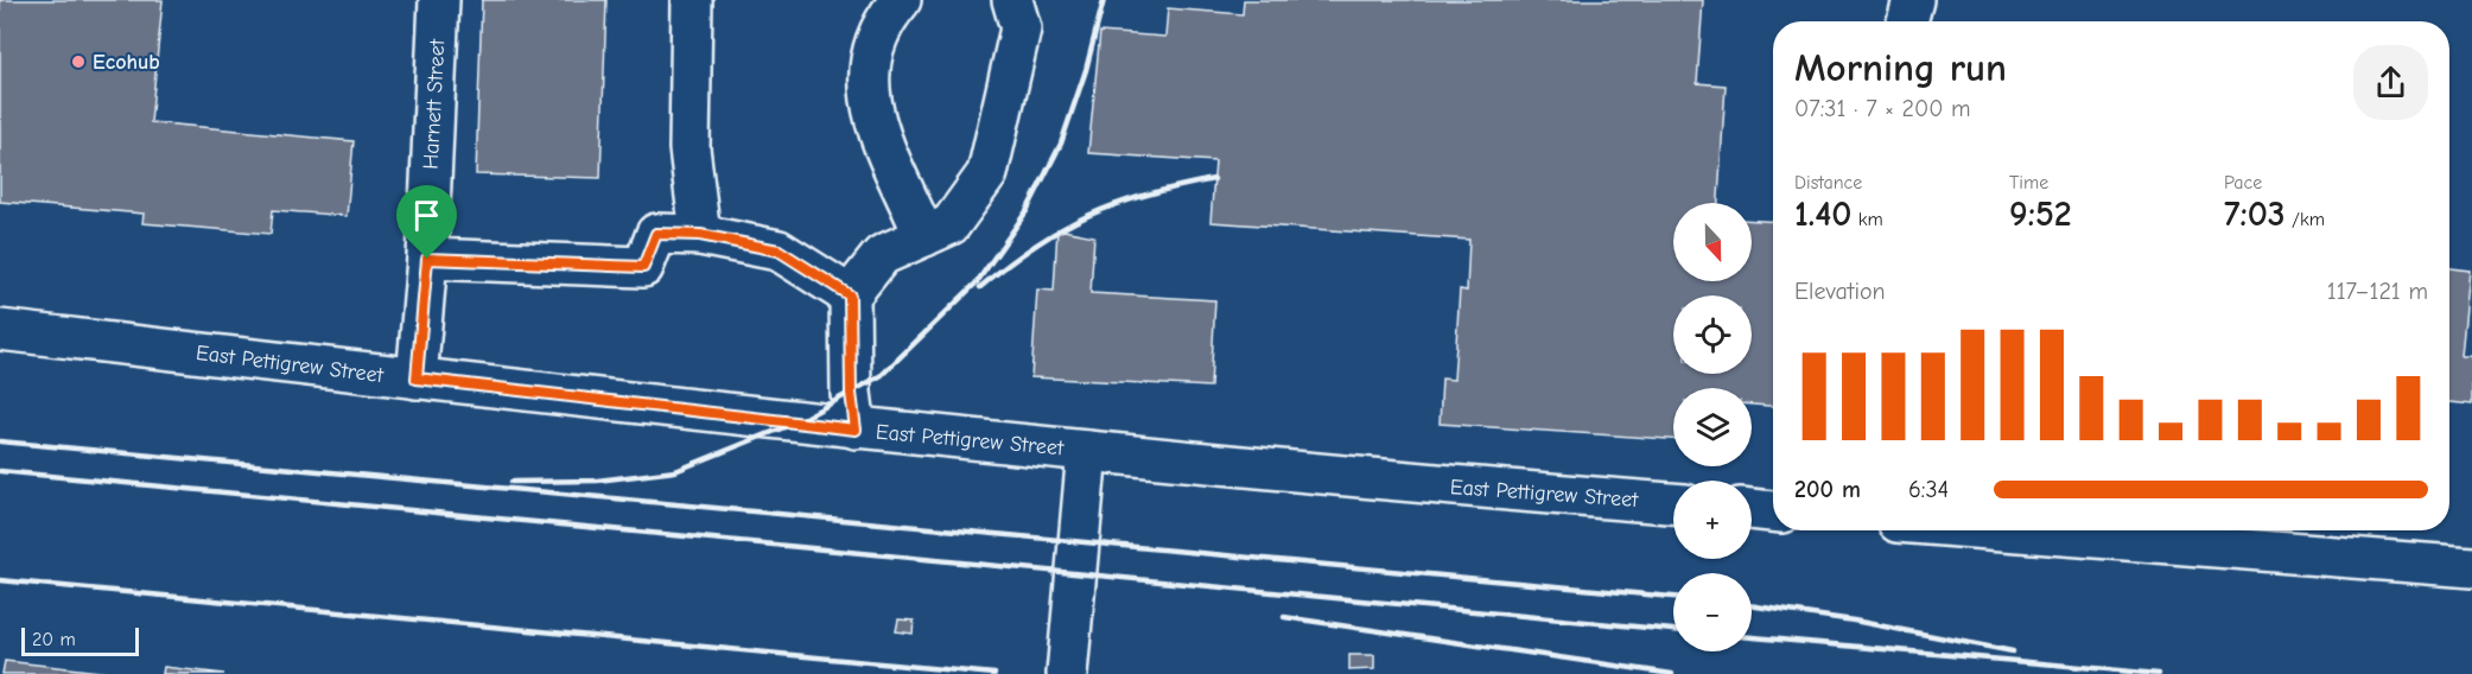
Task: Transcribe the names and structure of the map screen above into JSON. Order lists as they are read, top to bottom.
{
  "streets": {
    "street": ["Harnett Street", "East Pettigrew Street"]
  },
  "crossings": [
    ["Harnett Street", "East Pettigrew Street"]
  ],
  "places": ["Ecohub"],
  "scale_bar": "20 m",
  "north": "bottom",
  "page": {
    "heading": ["Morning run", "07:31 · 7 × 200 m"],
    "stats": [
      ["Distance", "1.40 km"],
      ["Time", "9:52"],
      ["Pace", "7:03 /km"]
    ],
    "map_buttons": ["+", "−"],
    "chart": ["Elevation", "117–121 m"],
    "list": [
      {
        "name": "200 m",
        "note": "6:34"
      }
    ],
    "scale": "20 m"
  }
}
